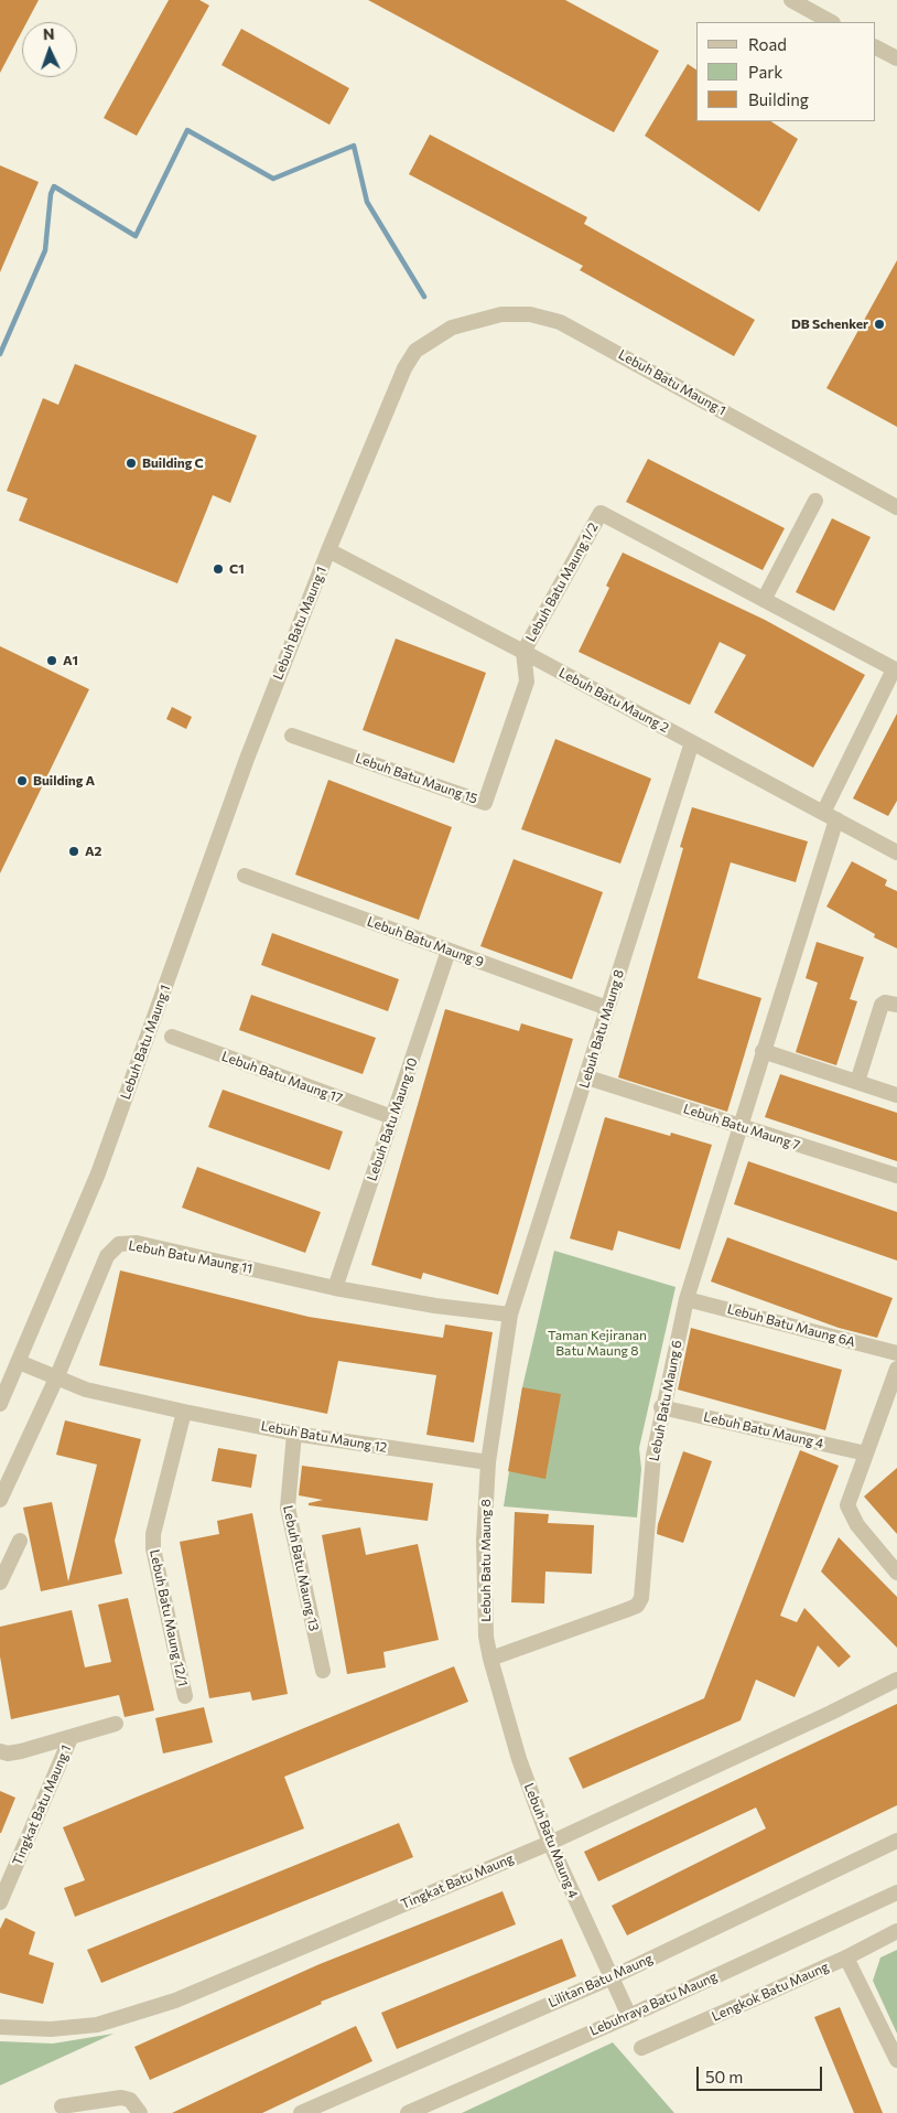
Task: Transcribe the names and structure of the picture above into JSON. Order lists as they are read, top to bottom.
{
  "streets": {
    "street": [
      "Lebuh Batu Maung 1",
      "Lebuh Batu Maung 1/2",
      "Lebuh Batu Maung 2",
      "Lebuh Batu Maung 15",
      "Lebuh Batu Maung 9",
      "Lebuh Batu Maung 8",
      "Lebuh Batu Maung 17",
      "Lebuh Batu Maung 10",
      "Lebuh Batu Maung 7",
      "Lebuh Batu Maung 11",
      "Lebuh Batu Maung 6A",
      "Lebuh Batu Maung 6",
      "Lebuh Batu Maung 4",
      "Lebuh Batu Maung 12",
      "Lebuh Batu Maung 13",
      "Lebuh Batu Maung 12/1",
      "Tingkat Batu Maung 1",
      "Tingkat Batu Maung",
      "Lilitan Batu Maung",
      "Lengkok Batu Maung",
      "Lebuhraya Batu Maung"
    ]
  },
  "crossings": [
    ["Lebuh Batu Maung 1", "Lebuh Batu Maung 2"],
    ["Lebuh Batu Maung 1", "Lebuh Batu Maung 12"],
    ["Lebuh Batu Maung 1/2", "Lebuh Batu Maung 2"],
    ["Lebuh Batu Maung 1/2", "Lebuh Batu Maung 15"],
    ["Lebuh Batu Maung 2", "Lebuh Batu Maung 15"],
    ["Lebuh Batu Maung 2", "Lebuh Batu Maung 8"],
    ["Lebuh Batu Maung 2", "Lebuh Batu Maung 6"],
    ["Lebuh Batu Maung 9", "Lebuh Batu Maung 8"],
    ["Lebuh Batu Maung 9", "Lebuh Batu Maung 10"],
    ["Lebuh Batu Maung 8", "Lebuh Batu Maung 7"],
    ["Lebuh Batu Maung 8", "Lebuh Batu Maung 11"],
    ["Lebuh Batu Maung 8", "Lebuh Batu Maung 6"],
    ["Lebuh Batu Maung 8", "Lebuh Batu Maung 4"],
    ["Lebuh Batu Maung 8", "Lebuh Batu Maung 12"],
    ["Lebuh Batu Maung 17", "Lebuh Batu Maung 10"],
    ["Lebuh Batu Maung 10", "Lebuh Batu Maung 11"],
    ["Lebuh Batu Maung 7", "Lebuh Batu Maung 6"],
    ["Lebuh Batu Maung 11", "Lebuh Batu Maung 12"],
    ["Lebuh Batu Maung 6A", "Lebuh Batu Maung 6"],
    ["Lebuh Batu Maung 6", "Lebuh Batu Maung 4"],
    ["Lebuh Batu Maung 4", "Tingkat Batu Maung"],
    ["Lebuh Batu Maung 4", "Lilitan Batu Maung"],
    ["Lebuh Batu Maung 4", "Lebuhraya Batu Maung"],
    ["Lebuh Batu Maung 12", "Lebuh Batu Maung 13"],
    ["Lebuh Batu Maung 12", "Lebuh Batu Maung 12/1"]
  ],
  "parks": ["Taman Kejiranan Batu Maung 8"],
  "places": [
    "DB Schenker",
    "Building C",
    "C1",
    "A1",
    "Building A",
    "A2"
  ],
  "legend": ["Road", "Park", "Building"],
  "scale_bar": "50 m",
  "north": "top"
}
